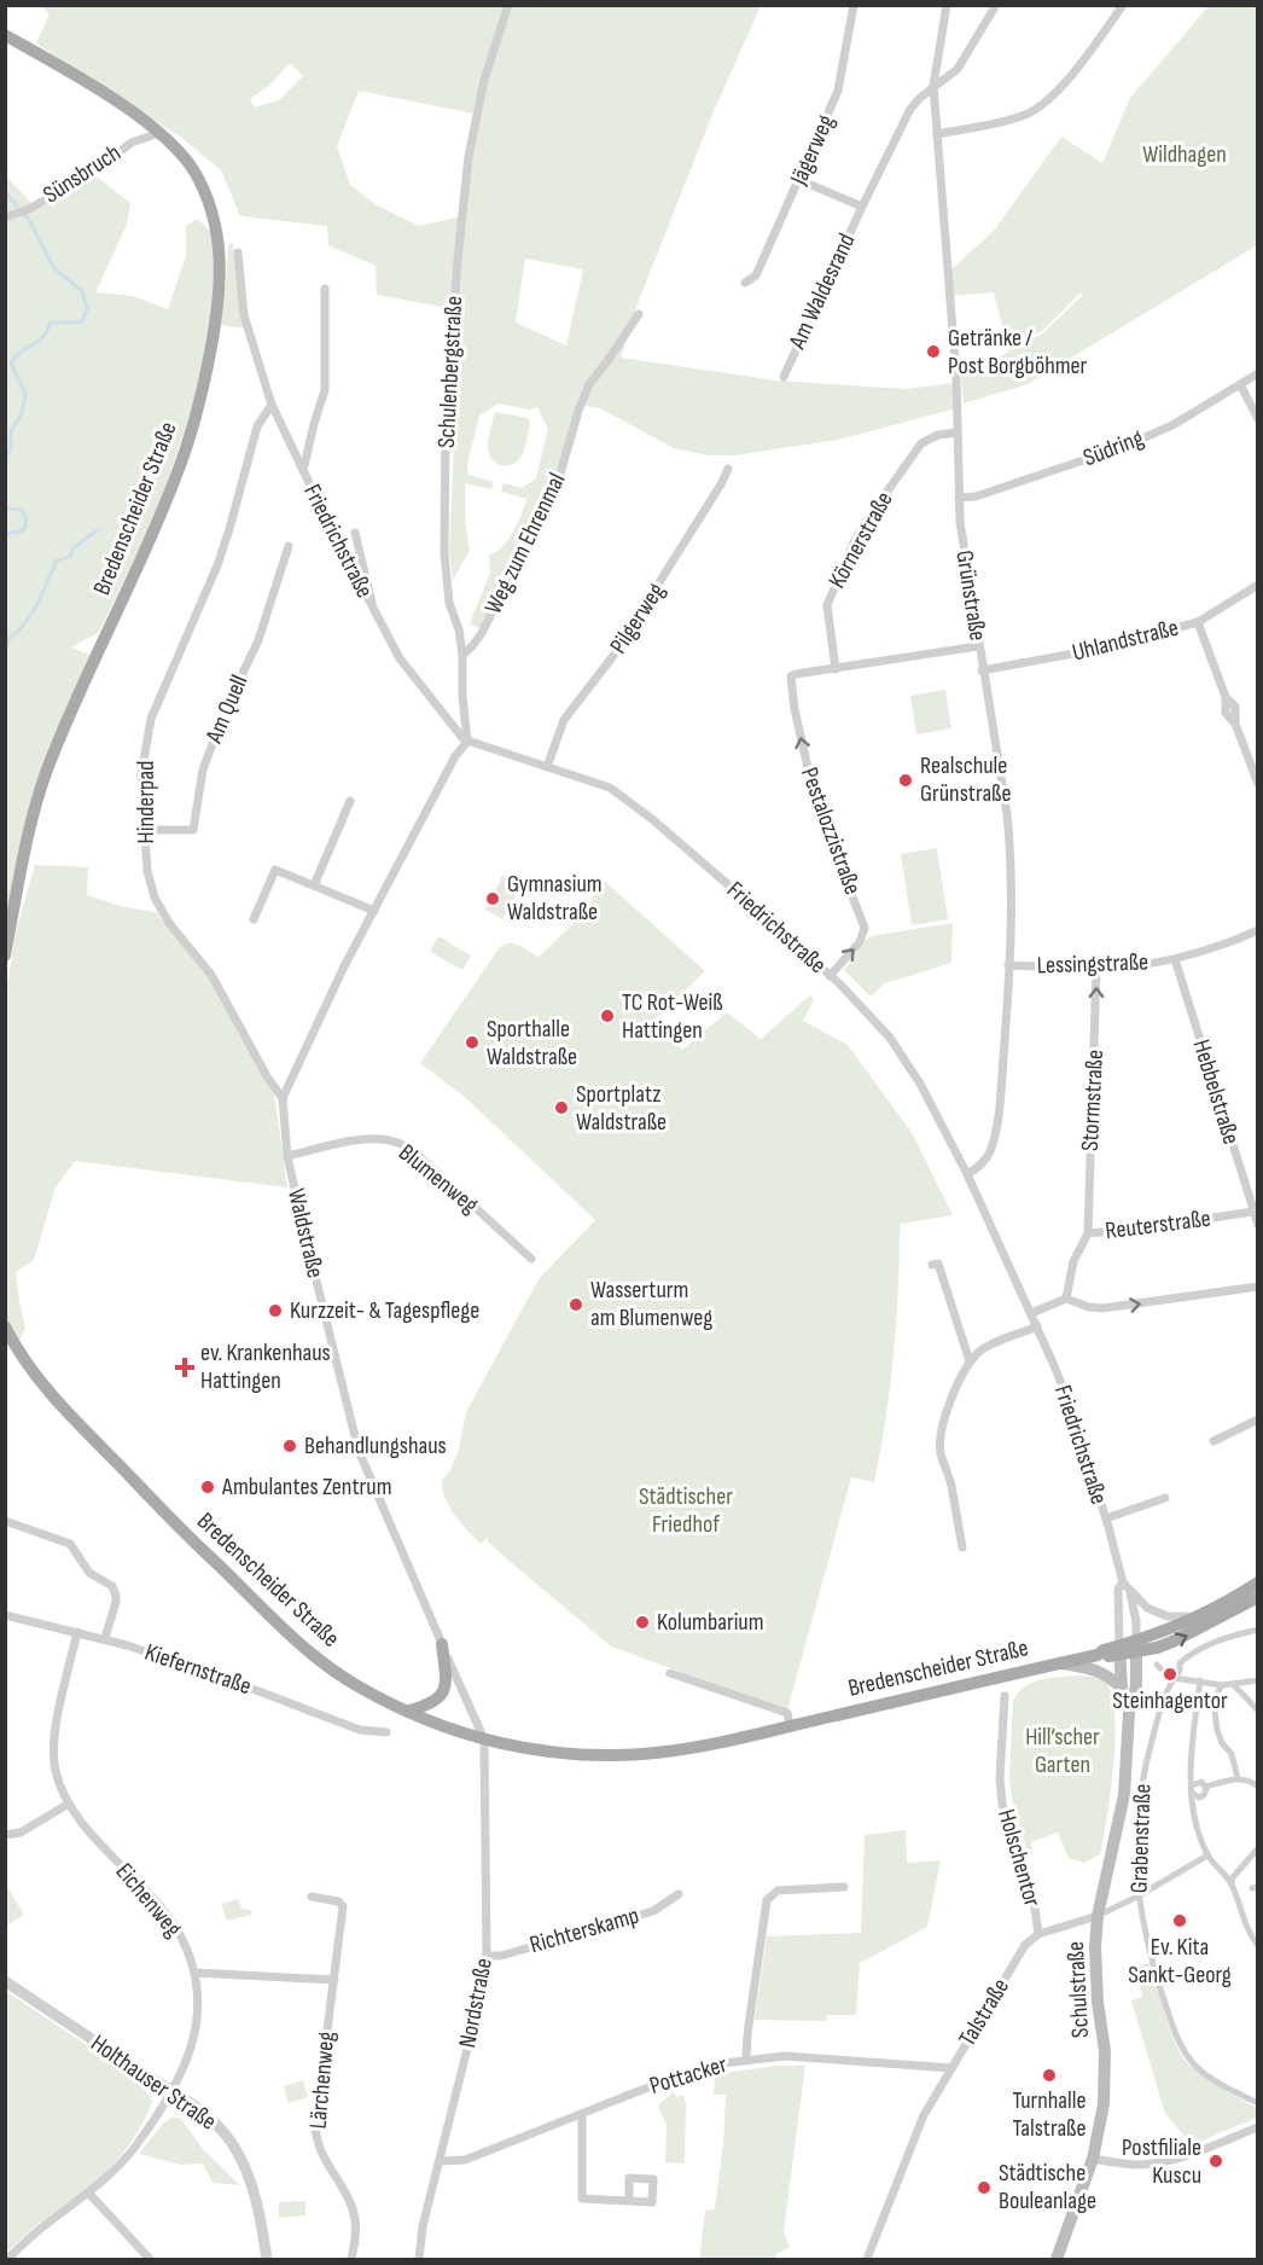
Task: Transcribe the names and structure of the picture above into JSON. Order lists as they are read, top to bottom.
{
  "streets": {
    "main road": ["Bredenscheider Straße", "Schulstraße"],
    "street": [
      "Jägerweg",
      "Sünsbruch",
      "Am Waldesrand",
      "Schulenbergstraße",
      "Südring",
      "Körnerstraße",
      "Friedrichstraße",
      "Weg zum Ehrenmal",
      "Grünstraße",
      "Pilgerweg",
      "Uhlandstraße",
      "Am Quell",
      "Hinderpad",
      "Pestalozzistraße",
      "Lessingstraße",
      "Hebbelstraße",
      "Stormstraße",
      "Blumenweg",
      "Reuterstraße",
      "Waldstraße",
      "Kiefernstraße",
      "Grabenstraße",
      "Holschentor",
      "Eichenweg",
      "Richterskamp",
      "Nordstraße",
      "Talstraße",
      "Pottacker",
      "Lärchenweg",
      "Holthauser Straße"
    ]
  },
  "crossings": [
    ["Jägerweg", "Am Waldesrand"],
    ["Sünsbruch", "Bredenscheider Straße"],
    ["Am Waldesrand", "Grünstraße"],
    ["Schulenbergstraße", "Friedrichstraße"],
    ["Schulenbergstraße", "Weg zum Ehrenmal"],
    ["Schulenbergstraße", "Waldstraße"],
    ["Südring", "Grünstraße"],
    ["Bredenscheider Straße", "Friedrichstraße"],
    ["Bredenscheider Straße", "Waldstraße"],
    ["Bredenscheider Straße", "Schulstraße"],
    ["Bredenscheider Straße", "Nordstraße"],
    ["Körnerstraße", "Grünstraße"],
    ["Körnerstraße", "Pestalozzistraße"],
    ["Friedrichstraße", "Grünstraße"],
    ["Friedrichstraße", "Pilgerweg"],
    ["Friedrichstraße", "Hinderpad"],
    ["Friedrichstraße", "Pestalozzistraße"],
    ["Friedrichstraße", "Waldstraße"],
    ["Friedrichstraße", "Schulstraße"],
    ["Grünstraße", "Uhlandstraße"],
    ["Grünstraße", "Lessingstraße"],
    ["Am Quell", "Hinderpad"],
    ["Hinderpad", "Waldstraße"],
    ["Lessingstraße", "Hebbelstraße"],
    ["Lessingstraße", "Stormstraße"],
    ["Hebbelstraße", "Reuterstraße"],
    ["Stormstraße", "Reuterstraße"],
    ["Blumenweg", "Waldstraße"],
    ["Waldstraße", "Nordstraße"],
    ["Kiefernstraße", "Eichenweg"],
    ["Holschentor", "Talstraße"],
    ["Eichenweg", "Holthauser Straße"],
    ["Richterskamp", "Nordstraße"],
    ["Nordstraße", "Pottacker"],
    ["Talstraße", "Pottacker"]
  ],
  "one_way": ["Pestalozzistraße", "Stormstraße"],
  "parks": ["Wildhagen", "Städtischer Friedhof", "Hill’scher Garten"],
  "places": {
    "other": [
      "Getränke / Post Borgböhmer",
      "Realschule Grünstraße",
      "Gymnasium Waldstraße",
      "TC Rot-Weiß Hattingen",
      "Sporthalle Waldstraße",
      "Sportplatz Waldstraße",
      "Wasserturm am Blumenweg",
      "Kurzzeit- & Tagespflege",
      "Behandlungshaus",
      "Ambulantes Zentrum",
      "Kolumbarium",
      "Steinhagentor",
      "Ev. Kita Sankt-Georg",
      "Turnhalle Talstraße",
      "Postfiliale Kuscu",
      "Städtische Bouleanlage"
    ],
    "health": ["ev. Krankenhaus Hattingen"]
  }
}
